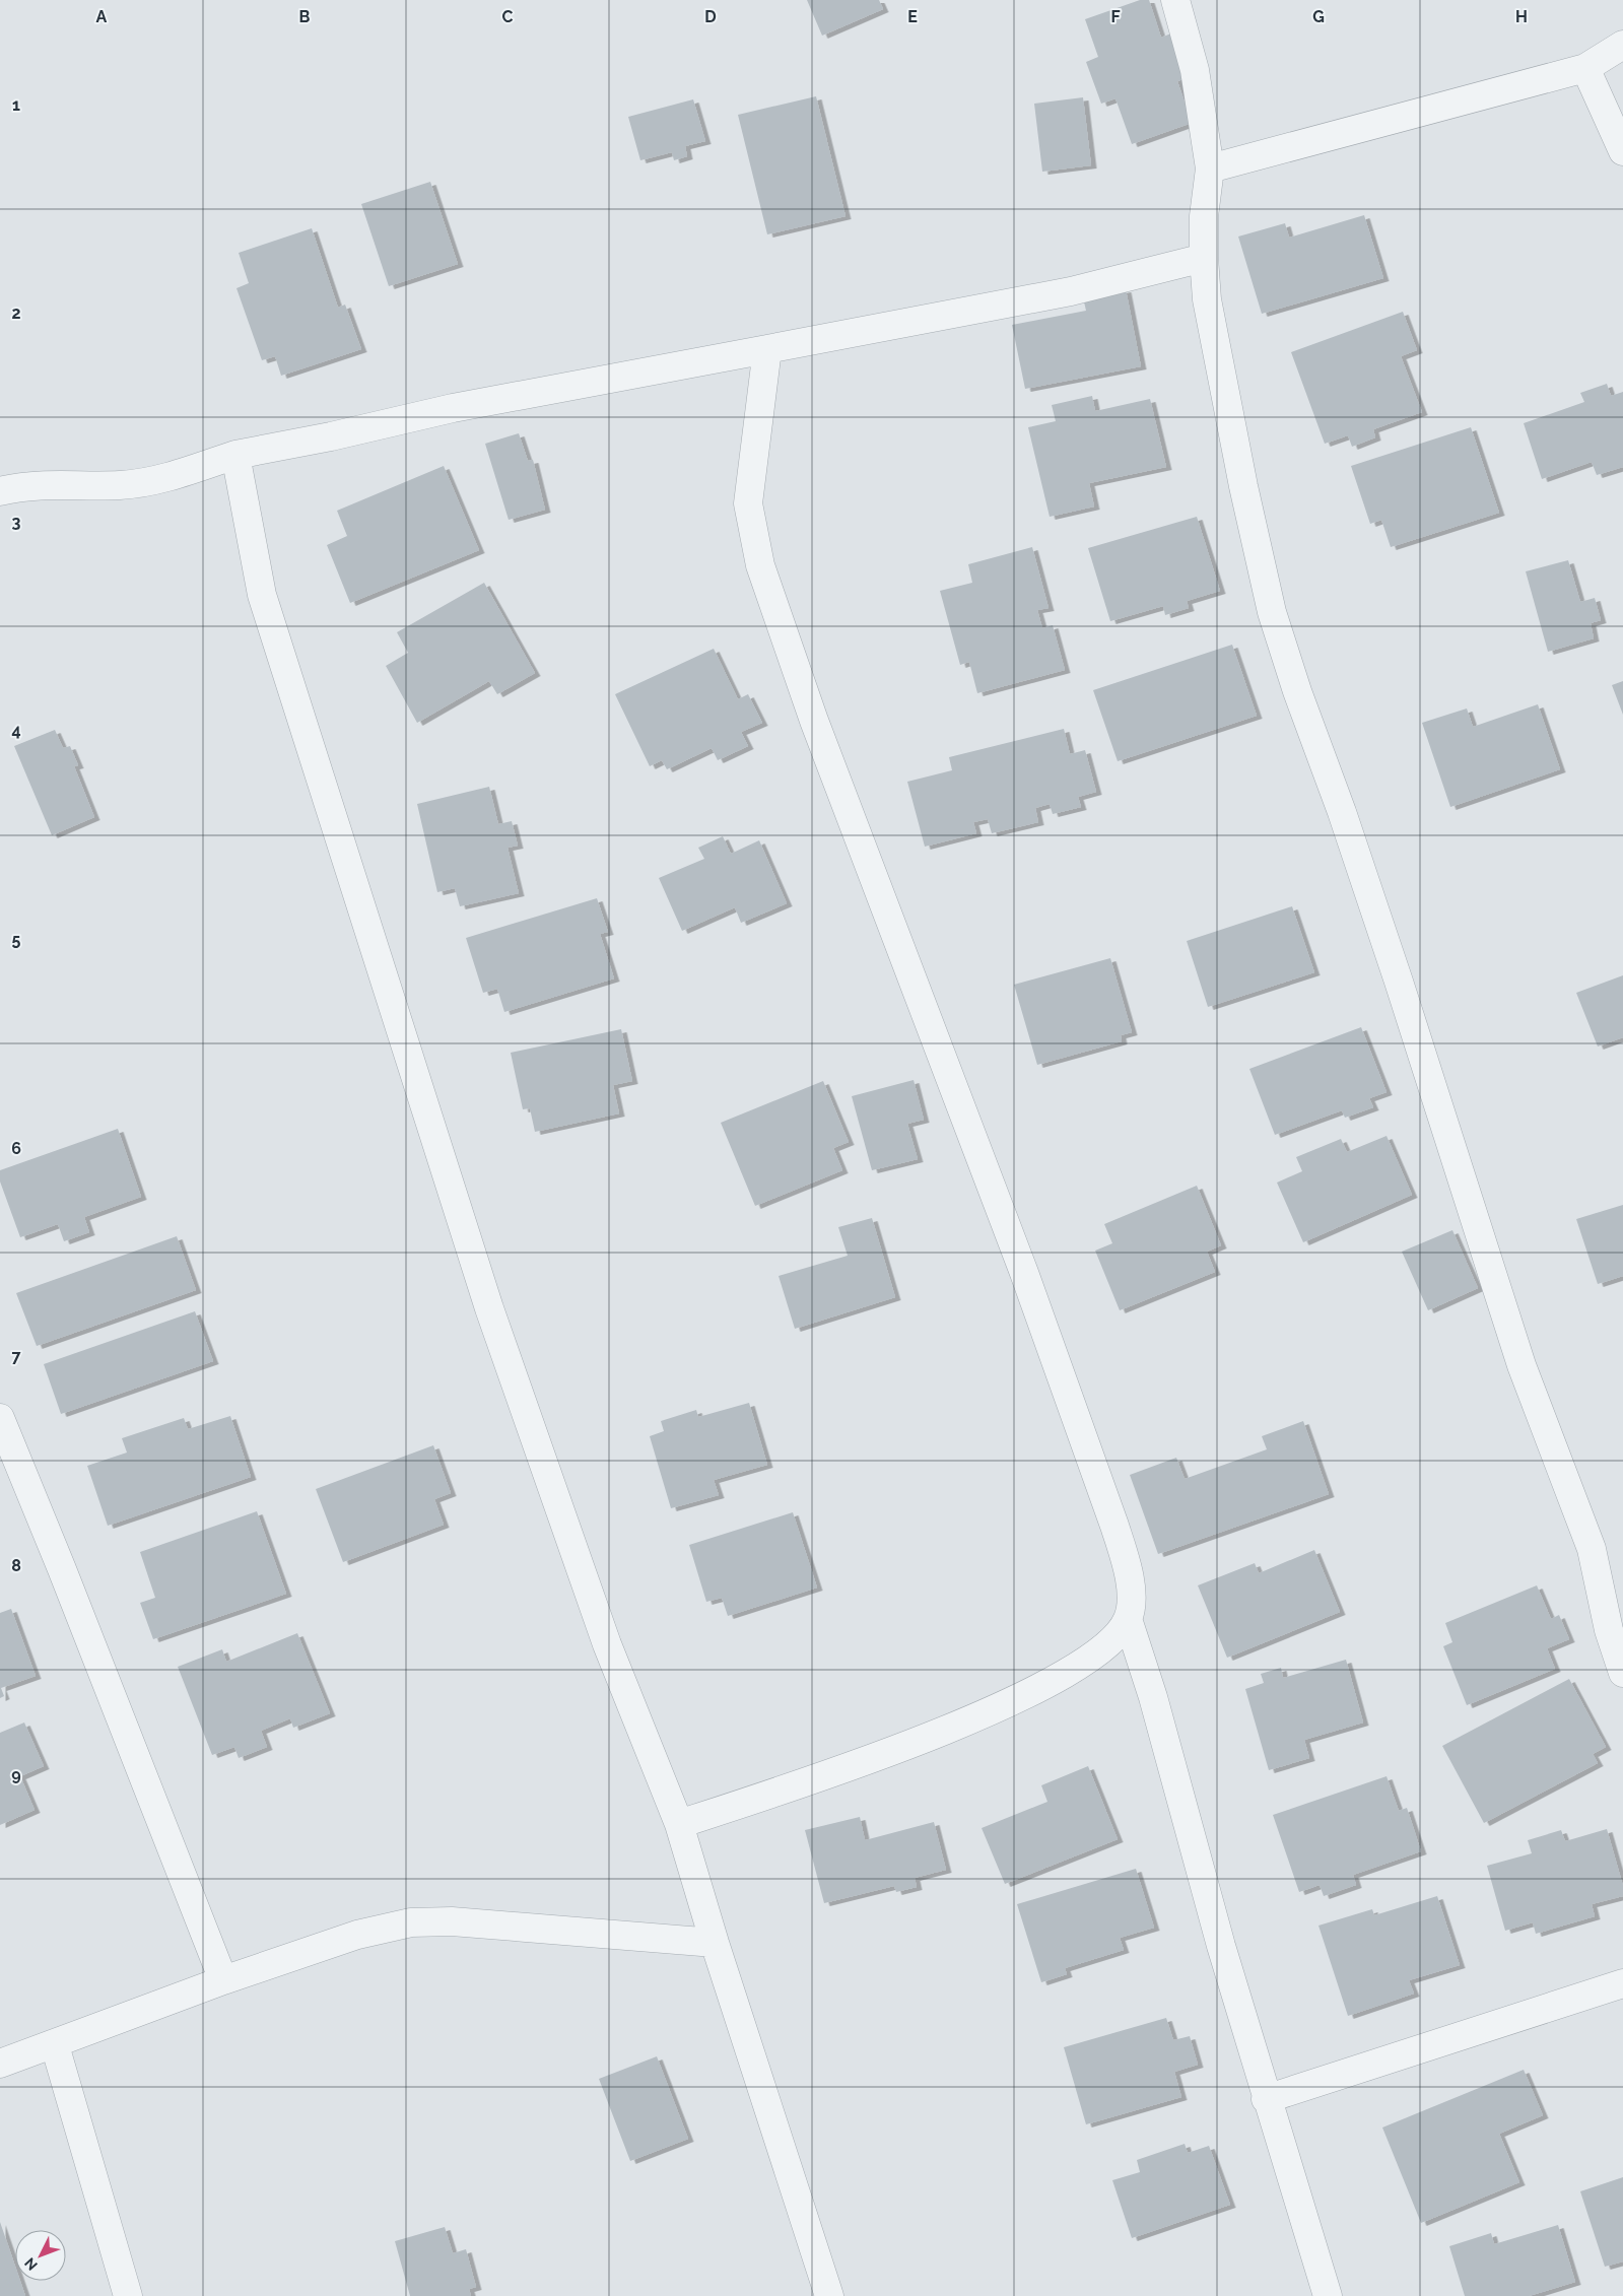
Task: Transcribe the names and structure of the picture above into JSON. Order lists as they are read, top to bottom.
{
  "north": "bottom left",
  "grid": {
    "columns": [
      "A",
      "B",
      "C",
      "D",
      "E",
      "F",
      "G",
      "H"
    ],
    "rows": [
      "1",
      "2",
      "3",
      "4",
      "5",
      "6",
      "7",
      "8",
      "9"
    ]
  }
}
